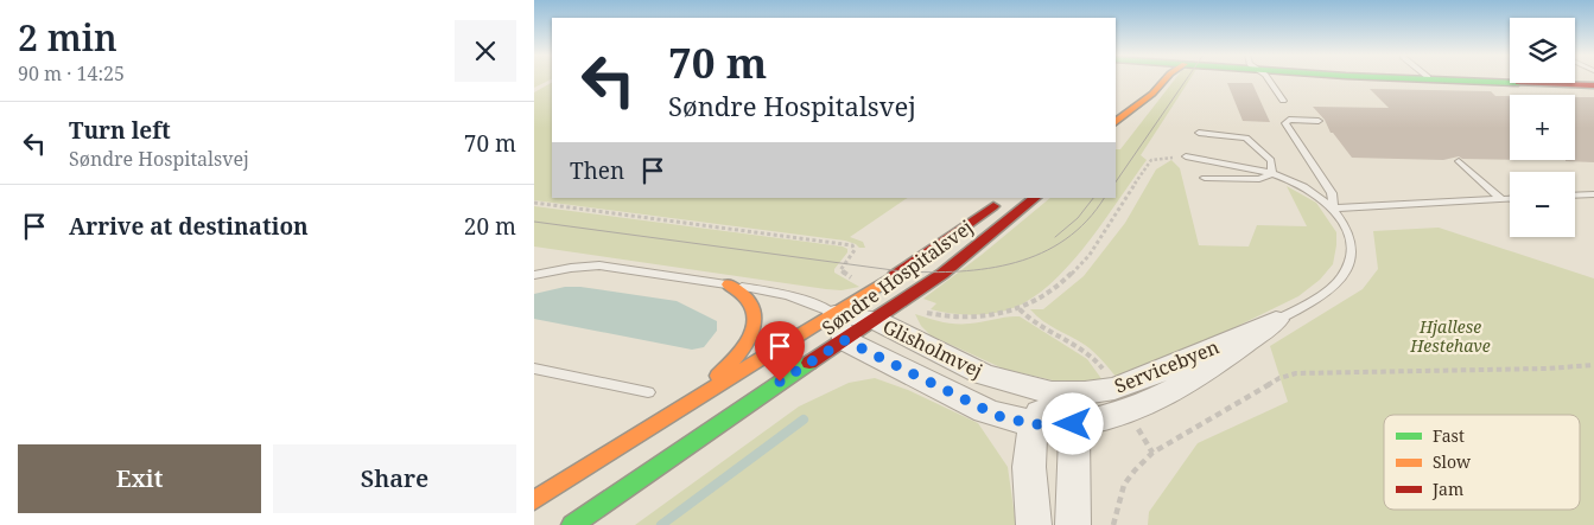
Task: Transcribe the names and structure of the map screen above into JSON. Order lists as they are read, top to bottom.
{
  "streets": {
    "street": ["Søndre Hospitalsvej", "Glisholmvej", "Servicebyen"]
  },
  "crossings": [
    ["Søndre Hospitalsvej", "Glisholmvej"],
    ["Glisholmvej", "Servicebyen"]
  ],
  "parks": ["Hjallese Hestehave"],
  "legend": ["Fast", "Slow", "Jam"],
  "page": {
    "heading": ["2 min", "90 m · 14:25"],
    "map_buttons": ["+", "−"],
    "turn": ["70 m", "Søndre Hospitalsvej"],
    "list": [
      {
        "name": "Turn left",
        "note": "Søndre Hospitalsvej",
        "value": "70 m"
      },
      {
        "name": "Arrive at destination",
        "value": "20 m"
      }
    ],
    "then": "Then",
    "buttons": ["Exit", "Share"]
  }
}
